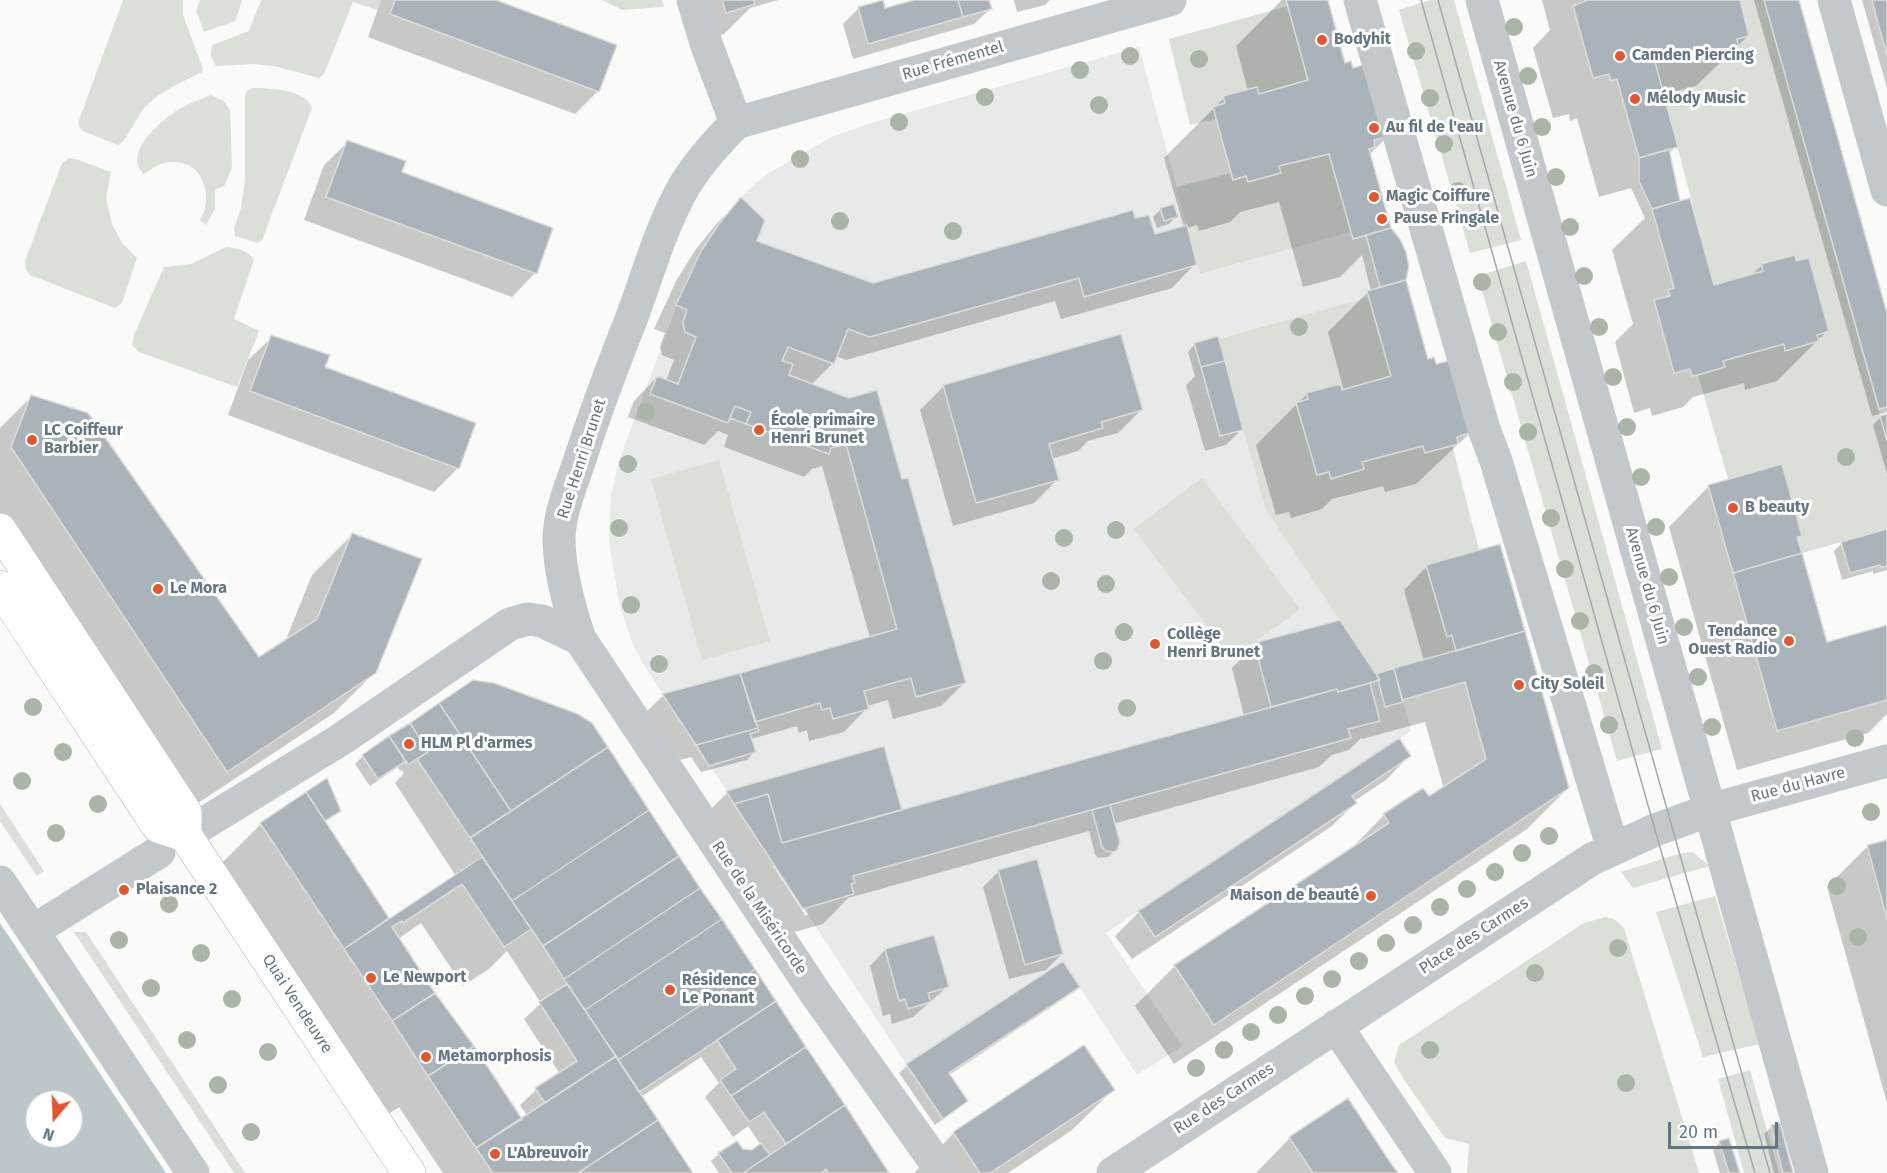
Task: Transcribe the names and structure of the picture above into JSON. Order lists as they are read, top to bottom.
{
  "streets": {
    "main road": ["Quai Vendeuvre"],
    "street": [
      "Rue Frémentel",
      "Avenue du 6 Juin",
      "Rue Henri Brunet",
      "Rue du Havre",
      "Rue de la Miséricorde",
      "Place des Carmes",
      "Rue des Carmes"
    ]
  },
  "crossings": [
    ["Rue Frémentel", "Rue Henri Brunet"],
    ["Avenue du 6 Juin", "Rue du Havre"],
    ["Rue Henri Brunet", "Rue de la Miséricorde"],
    ["Rue du Havre", "Place des Carmes"],
    ["Place des Carmes", "Rue des Carmes"]
  ],
  "places": [
    "Bodyhit",
    "Camden Piercing",
    "Mélody Music",
    "Au fil de l'eau",
    "Magic Coiffure",
    "Pause Fringale",
    "École primaire Henri Brunet",
    "LC Coiffeur Barbier",
    "B beauty",
    "Le Mora",
    "Tendance Ouest Radio",
    "Collège Henri Brunet",
    "City Soleil",
    "HLM Pl d'armes",
    "Plaisance 2",
    "Maison de beauté",
    "Le Newport",
    "Résidence Le Ponant",
    "Metamorphosis",
    "L'Abreuvoir"
  ],
  "scale_bar": "20 m",
  "north": "bottom"
}
